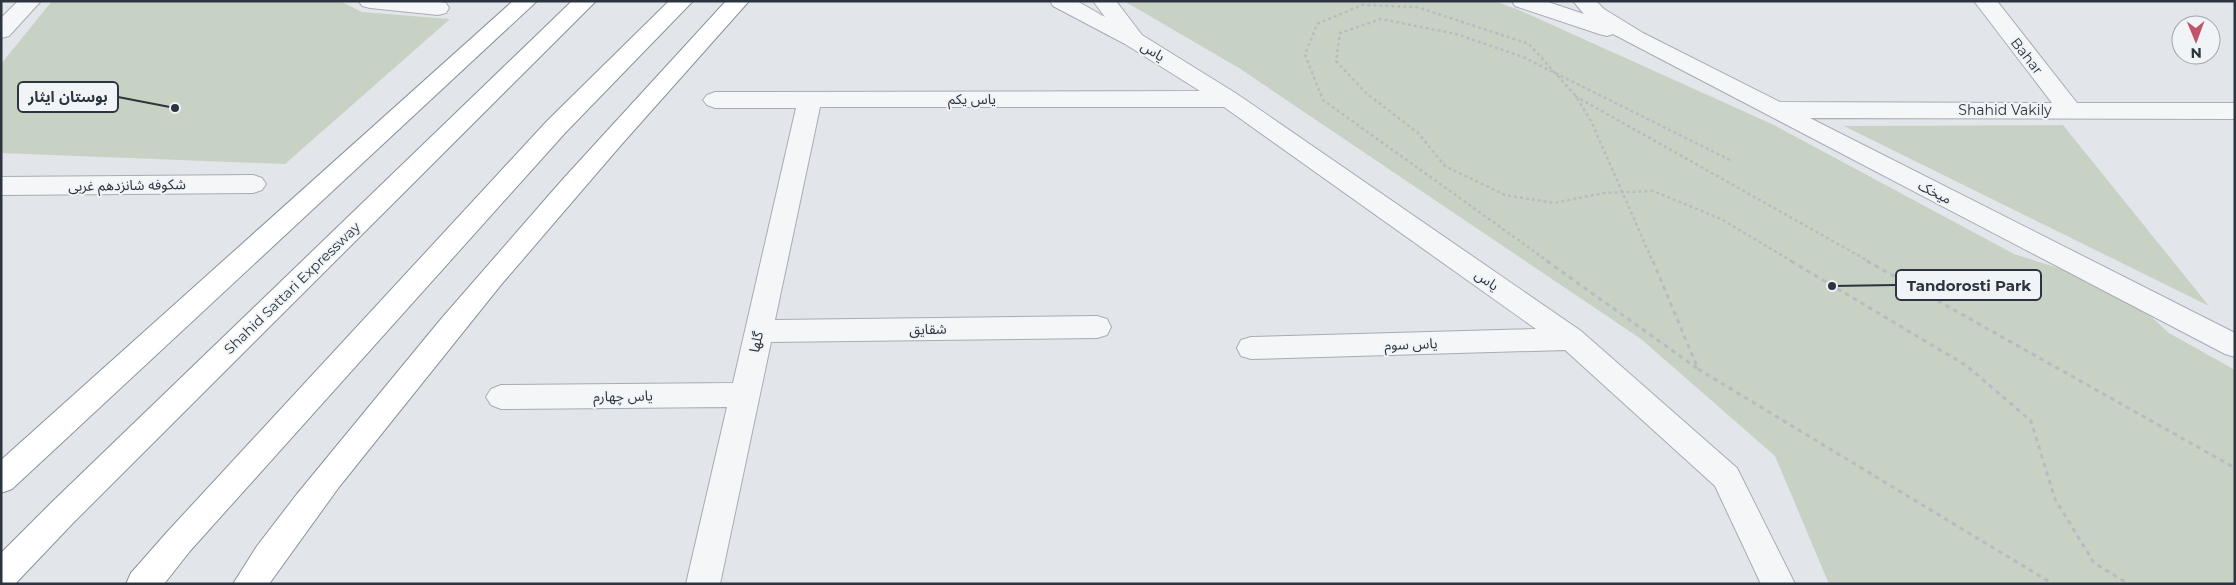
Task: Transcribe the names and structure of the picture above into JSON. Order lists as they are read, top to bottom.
{
  "streets": {
    "highway": ["Shahid Sattari Expressway"],
    "street": [
      "یاس",
      "Bahar",
      "یاس یکم",
      "Shahid Vakily",
      "شکوفه شانزدهم غربی",
      "میخک",
      "شقایق",
      "گلها",
      "یاس سوم",
      "یاس چهارم"
    ]
  },
  "crossings": [
    ["یاس", "یاس یکم"],
    ["یاس", "یاس سوم"],
    ["Bahar", "Shahid Vakily"],
    ["یاس یکم", "گلها"],
    ["Shahid Vakily", "میخک"],
    ["شقایق", "گلها"],
    ["گلها", "یاس چهارم"]
  ],
  "places": ["بوستان ایثار", "Tandorosti Park"],
  "north": "bottom"
}
